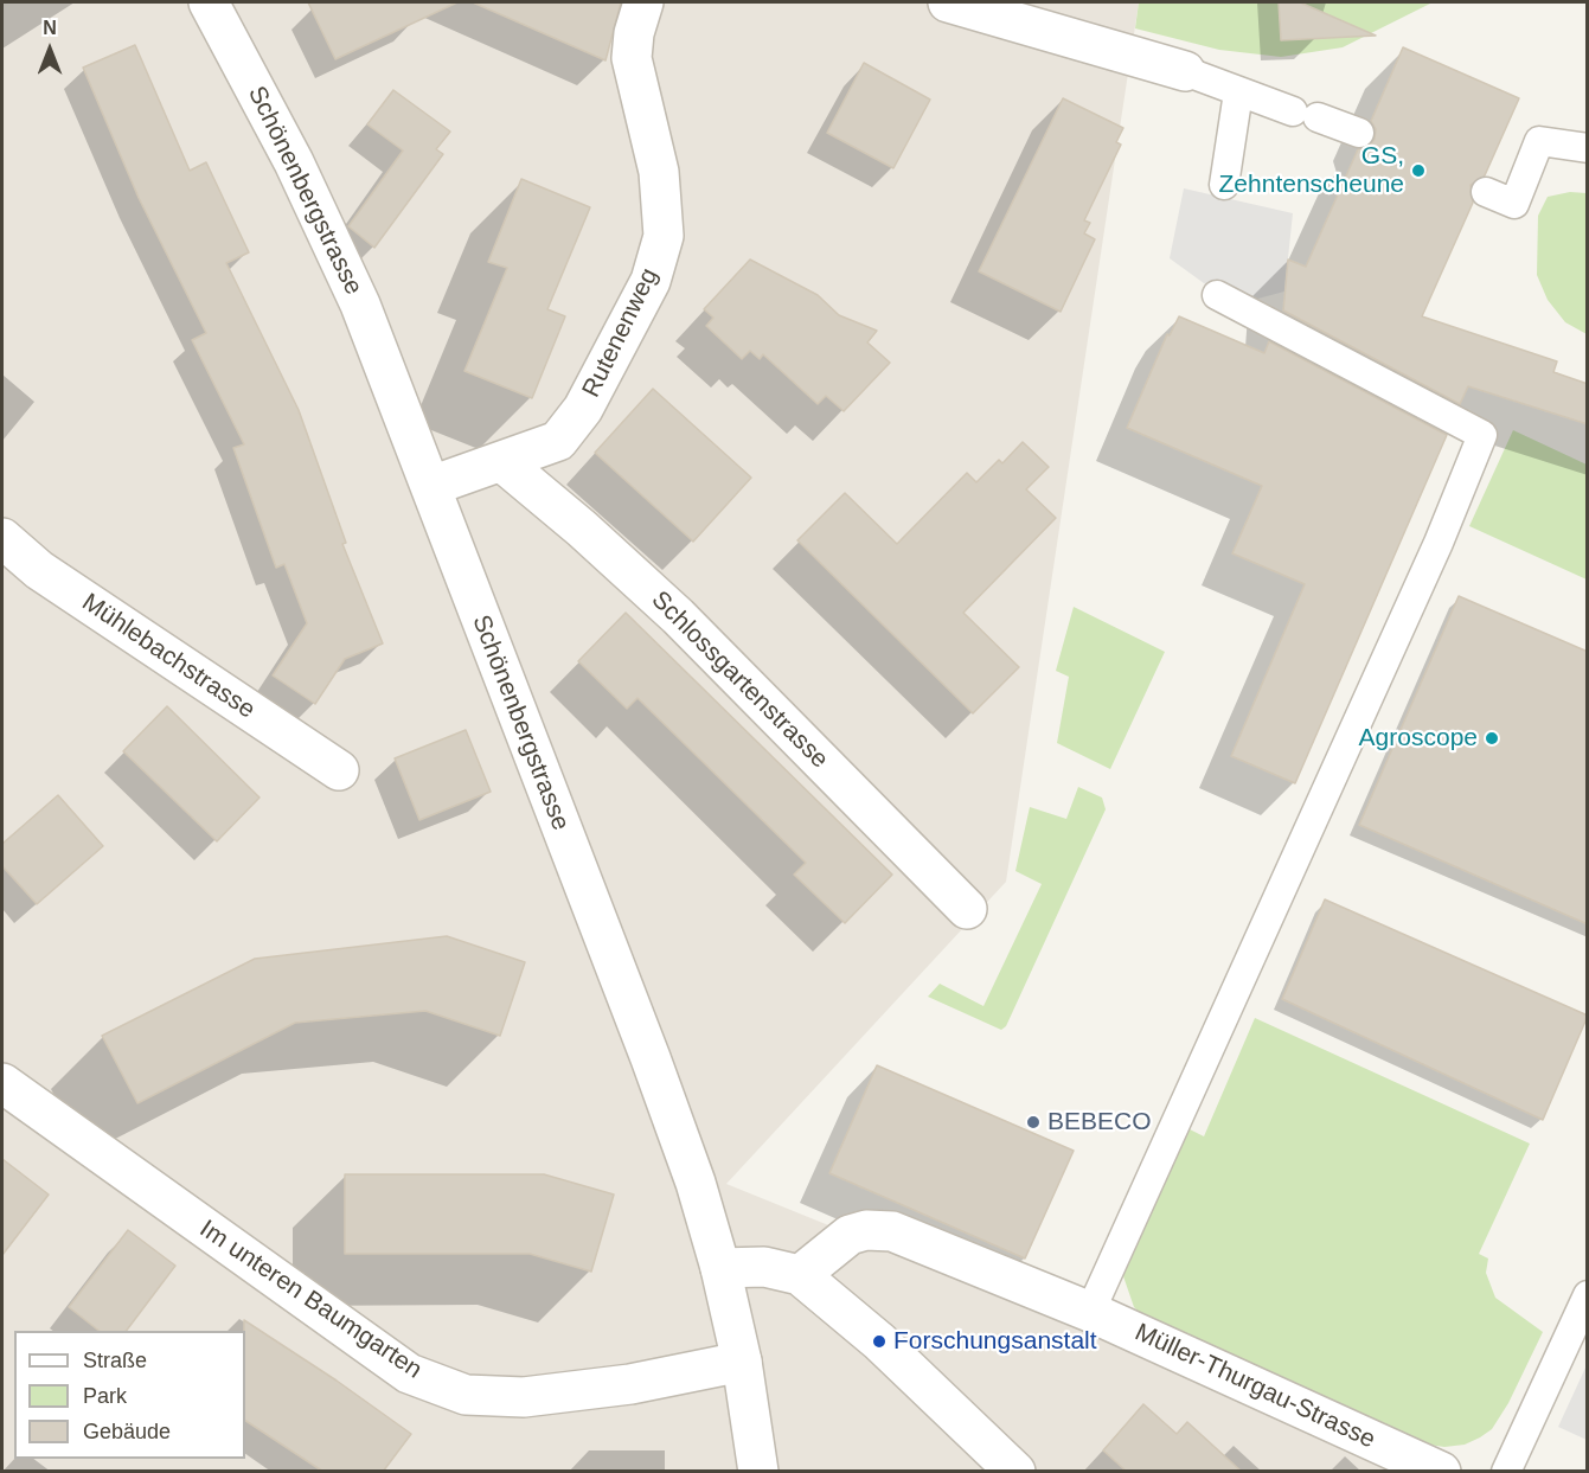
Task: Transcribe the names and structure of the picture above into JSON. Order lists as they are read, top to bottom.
{
  "streets": {
    "street": [
      "Schönenbergstrasse",
      "Rutenenweg",
      "Mühlebachstrasse",
      "Schlossgartenstrasse",
      "Im unteren Baumgarten",
      "Müller-Thurgau-Strasse"
    ]
  },
  "crossings": [
    ["Schönenbergstrasse", "Rutenenweg"],
    ["Schönenbergstrasse", "Im unteren Baumgarten"],
    ["Rutenenweg", "Schlossgartenstrasse"]
  ],
  "places": [
    "GS, Zehntenscheune",
    "Agroscope",
    "BEBECO",
    "Forschungsanstalt"
  ],
  "legend": ["Straße", "Park", "Gebäude"],
  "north": "top"
}
